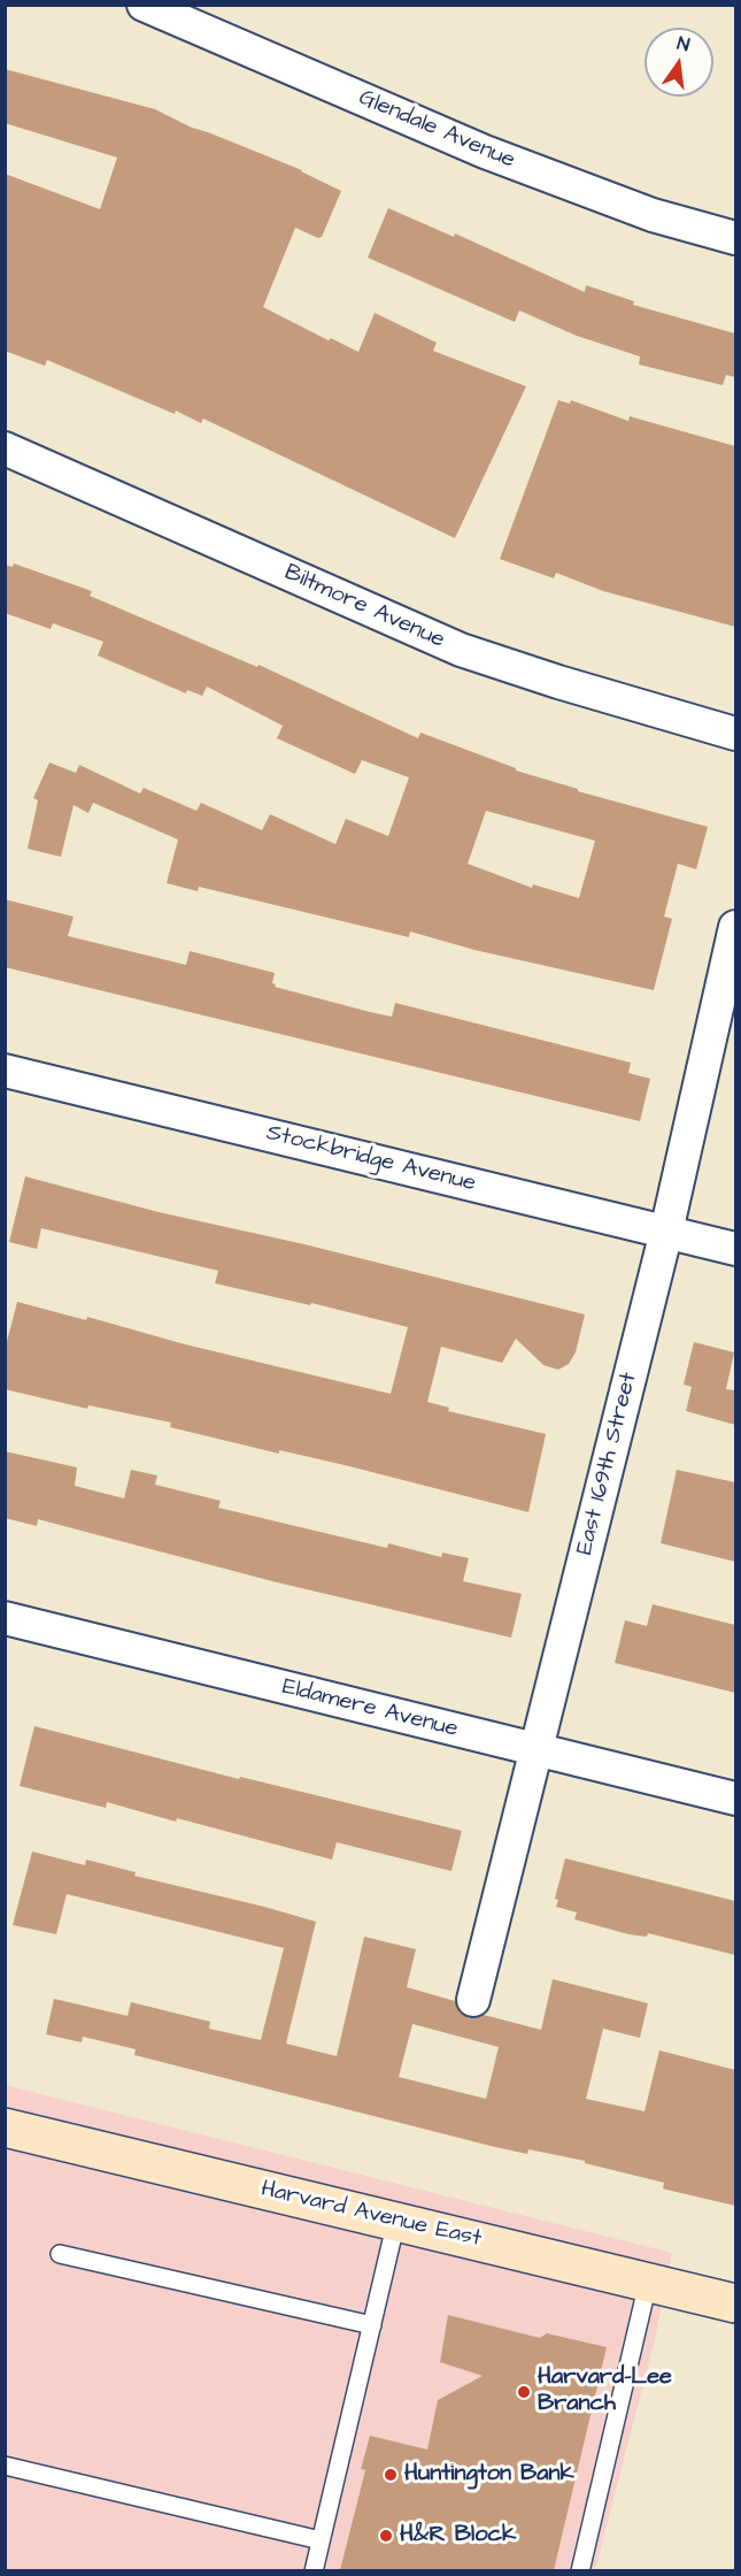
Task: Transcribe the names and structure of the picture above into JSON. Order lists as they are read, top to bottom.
{
  "streets": {
    "main road": ["Harvard Avenue East"],
    "street": [
      "Glendale Avenue",
      "Biltmore Avenue",
      "Stockbridge Avenue",
      "East 169th Street",
      "Eldamere Avenue"
    ]
  },
  "crossings": [
    ["Stockbridge Avenue", "East 169th Street"],
    ["East 169th Street", "Eldamere Avenue"]
  ],
  "places": ["Harvard-Lee Branch", "Huntington Bank", "H&R Block"],
  "north": "top"
}
